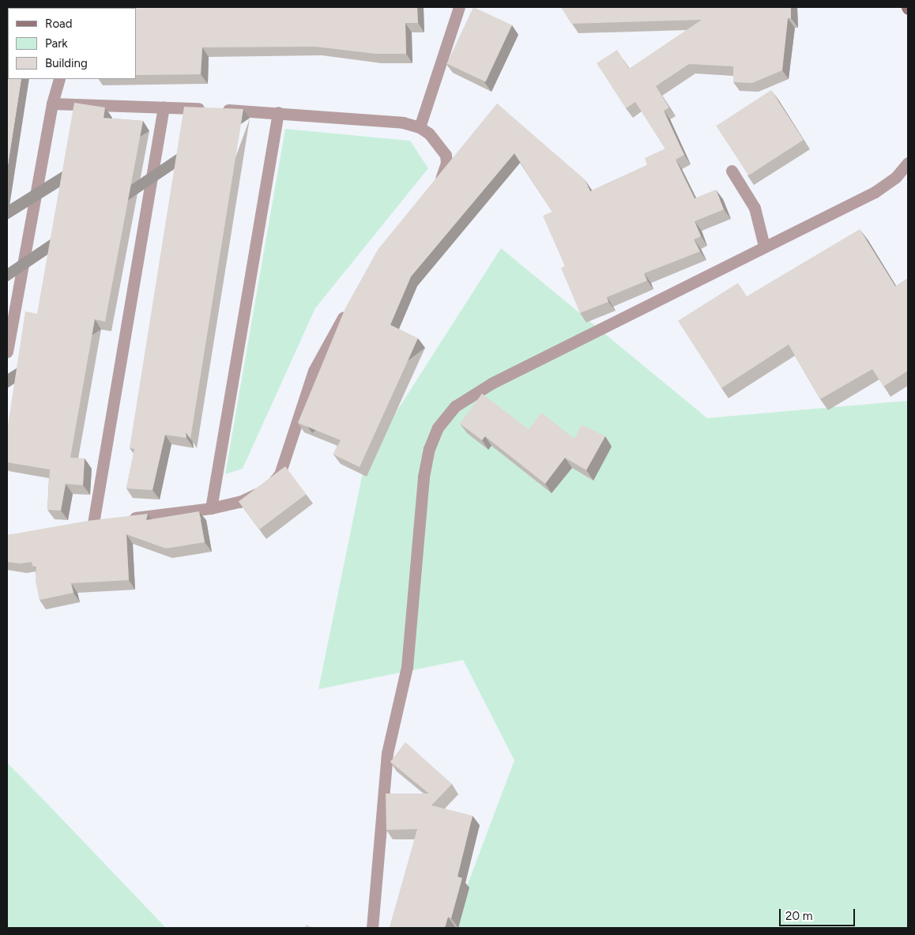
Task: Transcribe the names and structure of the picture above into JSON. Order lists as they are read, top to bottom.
{
  "legend": ["Road", "Park", "Building"],
  "scale_bar": "20 m"
}
